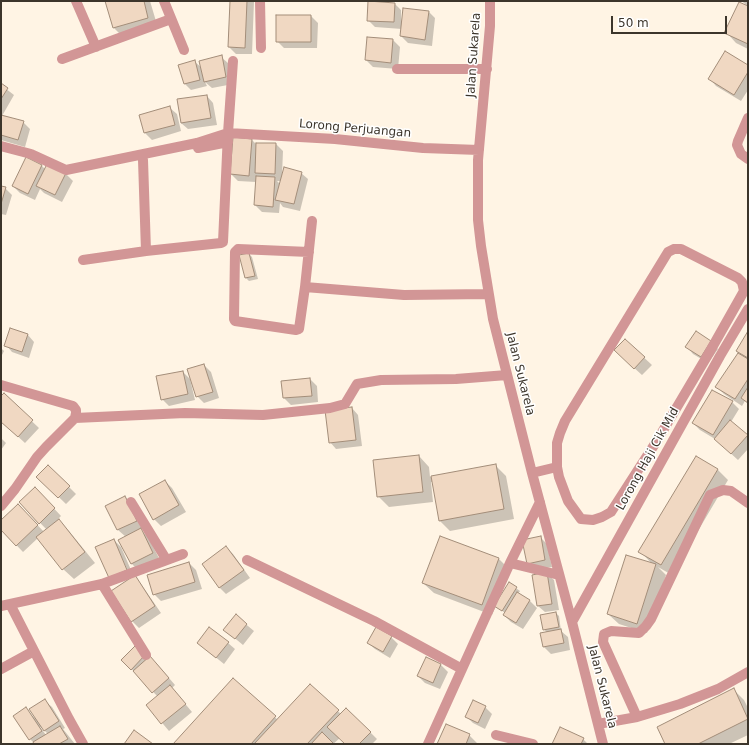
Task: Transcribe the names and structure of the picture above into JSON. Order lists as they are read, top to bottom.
{
  "streets": {
    "street": ["Jalan Sukarela", "Lorong Perjuangan", "Lorong Haji Cik Mid"]
  },
  "crossings": [
    ["Jalan Sukarela", "Lorong Perjuangan"],
    ["Jalan Sukarela", "Lorong Haji Cik Mid"]
  ],
  "scale_bar": "50 m"
}
